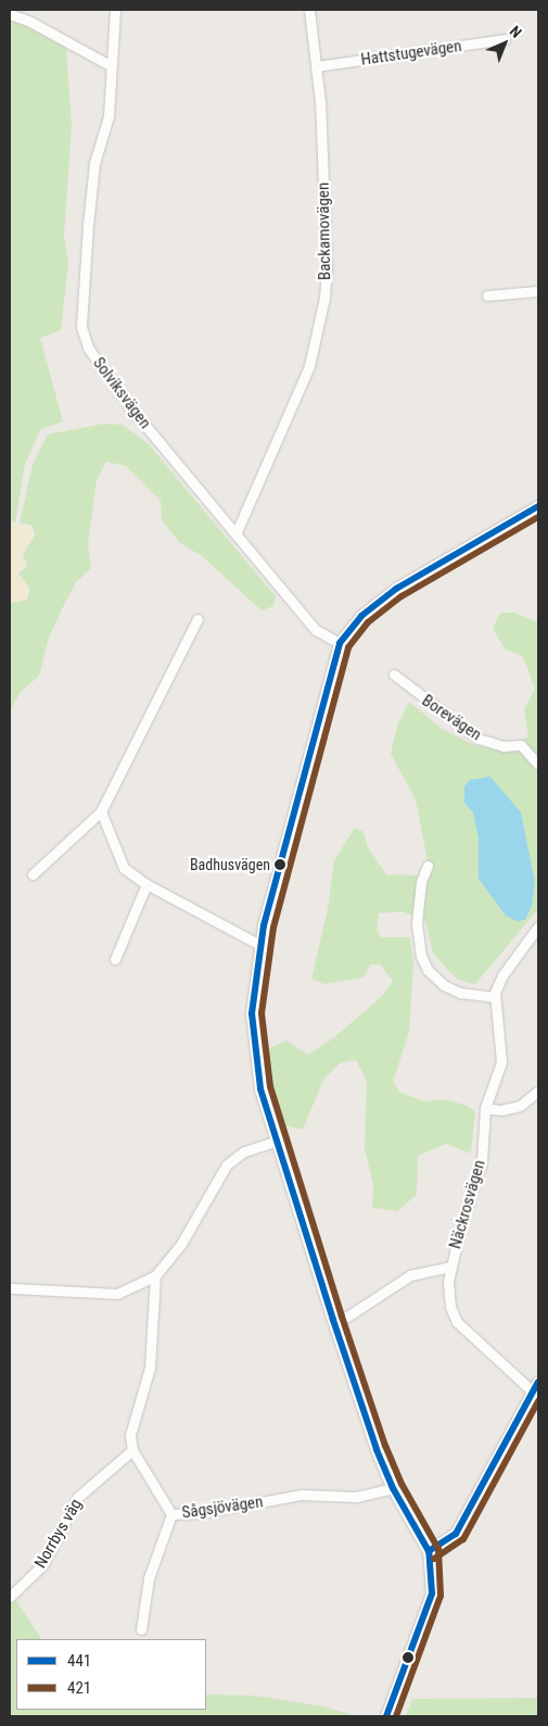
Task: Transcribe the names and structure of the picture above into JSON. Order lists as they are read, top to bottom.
{
  "streets": {
    "street": [
      "Hattstugevägen",
      "Backamovägen",
      "Solviksvägen",
      "Borevägen",
      "Näckrosvägen",
      "Sågsjövägen",
      "Norrbys väg"
    ]
  },
  "crossings": [
    ["Hattstugevägen", "Backamovägen"],
    ["Backamovägen", "Solviksvägen"],
    ["Sågsjövägen", "Norrbys väg"]
  ],
  "places": ["Badhusvägen"],
  "lines": ["transit line 441", "transit line 421"],
  "legend": ["441", "421"],
  "north": "top right"
}
